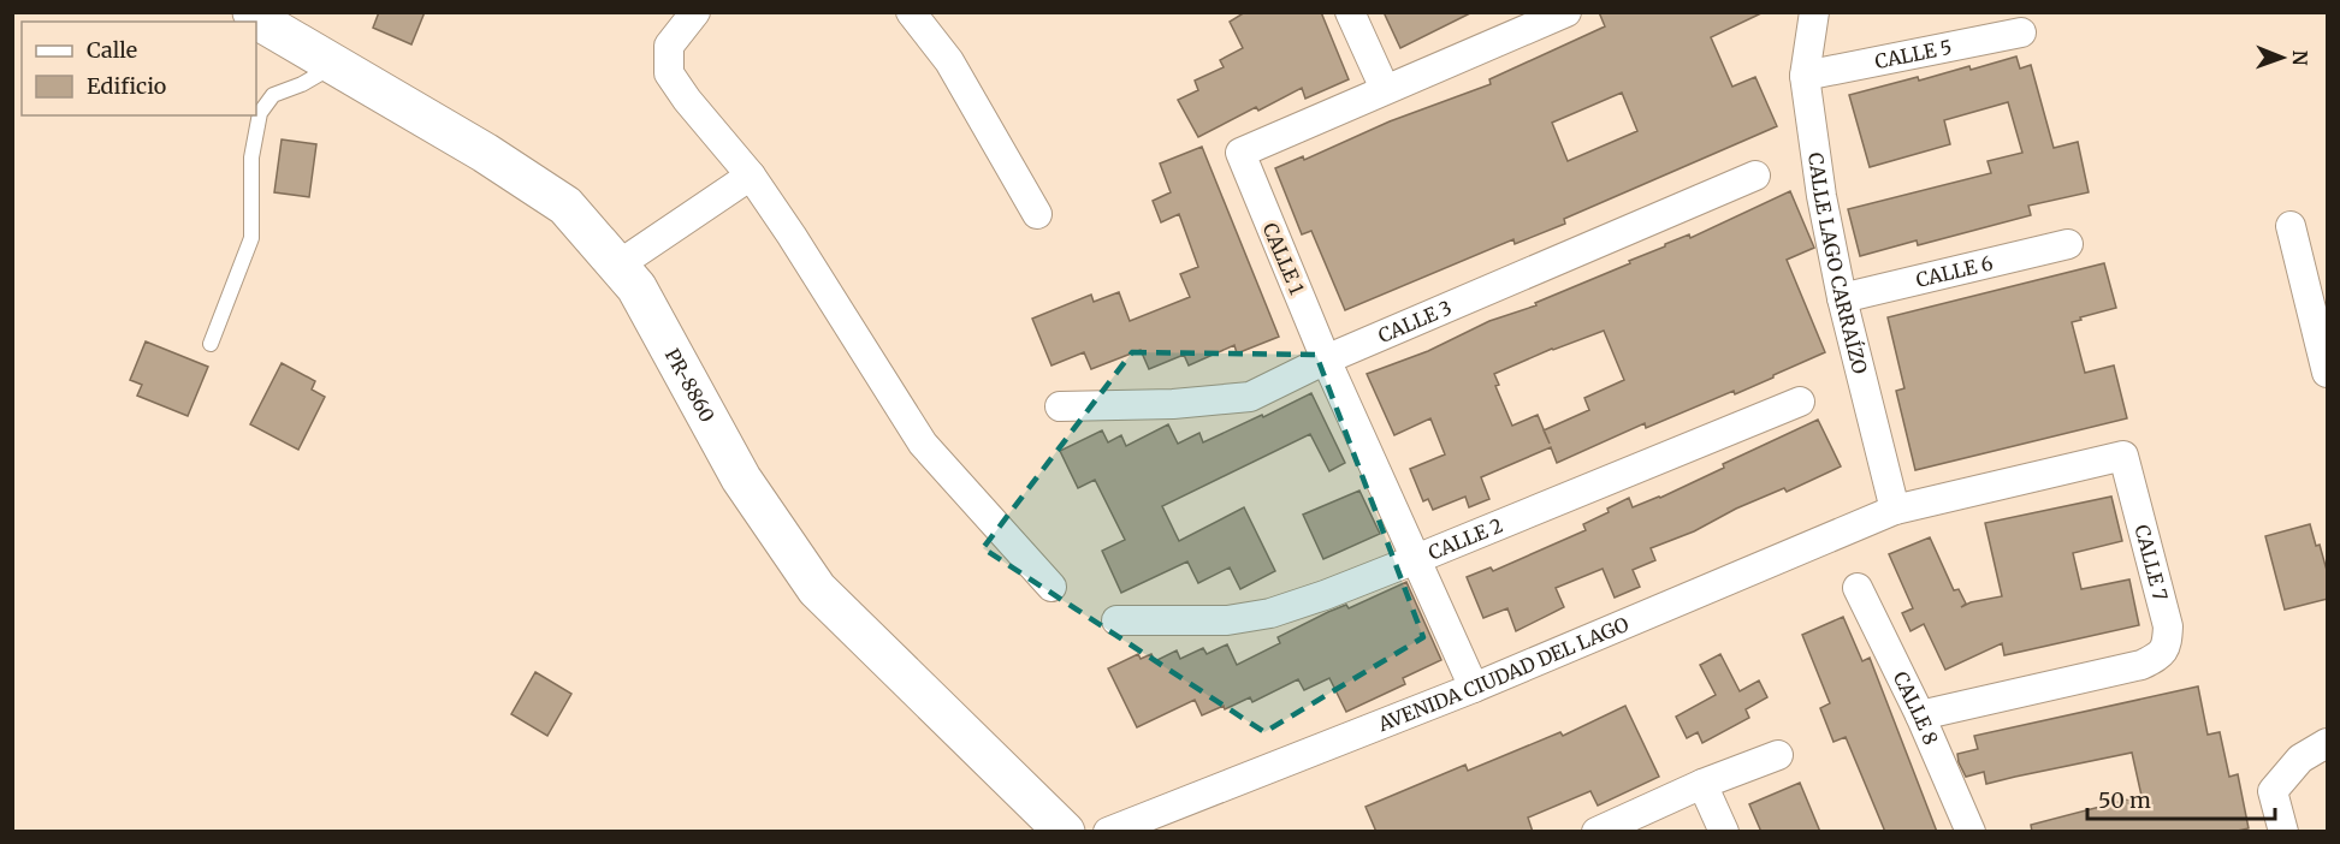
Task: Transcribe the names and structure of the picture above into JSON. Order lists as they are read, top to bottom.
{
  "streets": {
    "street": [
      "CALLE 5",
      "CALLE 1",
      "CALLE LAGO CARRAÍZO",
      "CALLE 6",
      "CALLE 3",
      "PR-8860",
      "CALLE 2",
      "CALLE 7",
      "AVENIDA CIUDAD DEL LAGO",
      "CALLE 8"
    ]
  },
  "crossings": [
    ["CALLE 5", "CALLE LAGO CARRAÍZO"],
    ["CALLE 1", "CALLE 3"],
    ["CALLE 1", "CALLE 2"],
    ["CALLE 1", "AVENIDA CIUDAD DEL LAGO"],
    ["CALLE LAGO CARRAÍZO", "CALLE 6"],
    ["CALLE LAGO CARRAÍZO", "CALLE 7"],
    ["CALLE LAGO CARRAÍZO", "AVENIDA CIUDAD DEL LAGO"],
    ["CALLE 7", "AVENIDA CIUDAD DEL LAGO"],
    ["CALLE 7", "CALLE 8"]
  ],
  "legend": ["Calle", "Edificio"],
  "scale_bar": "50 m",
  "north": "right"
}
